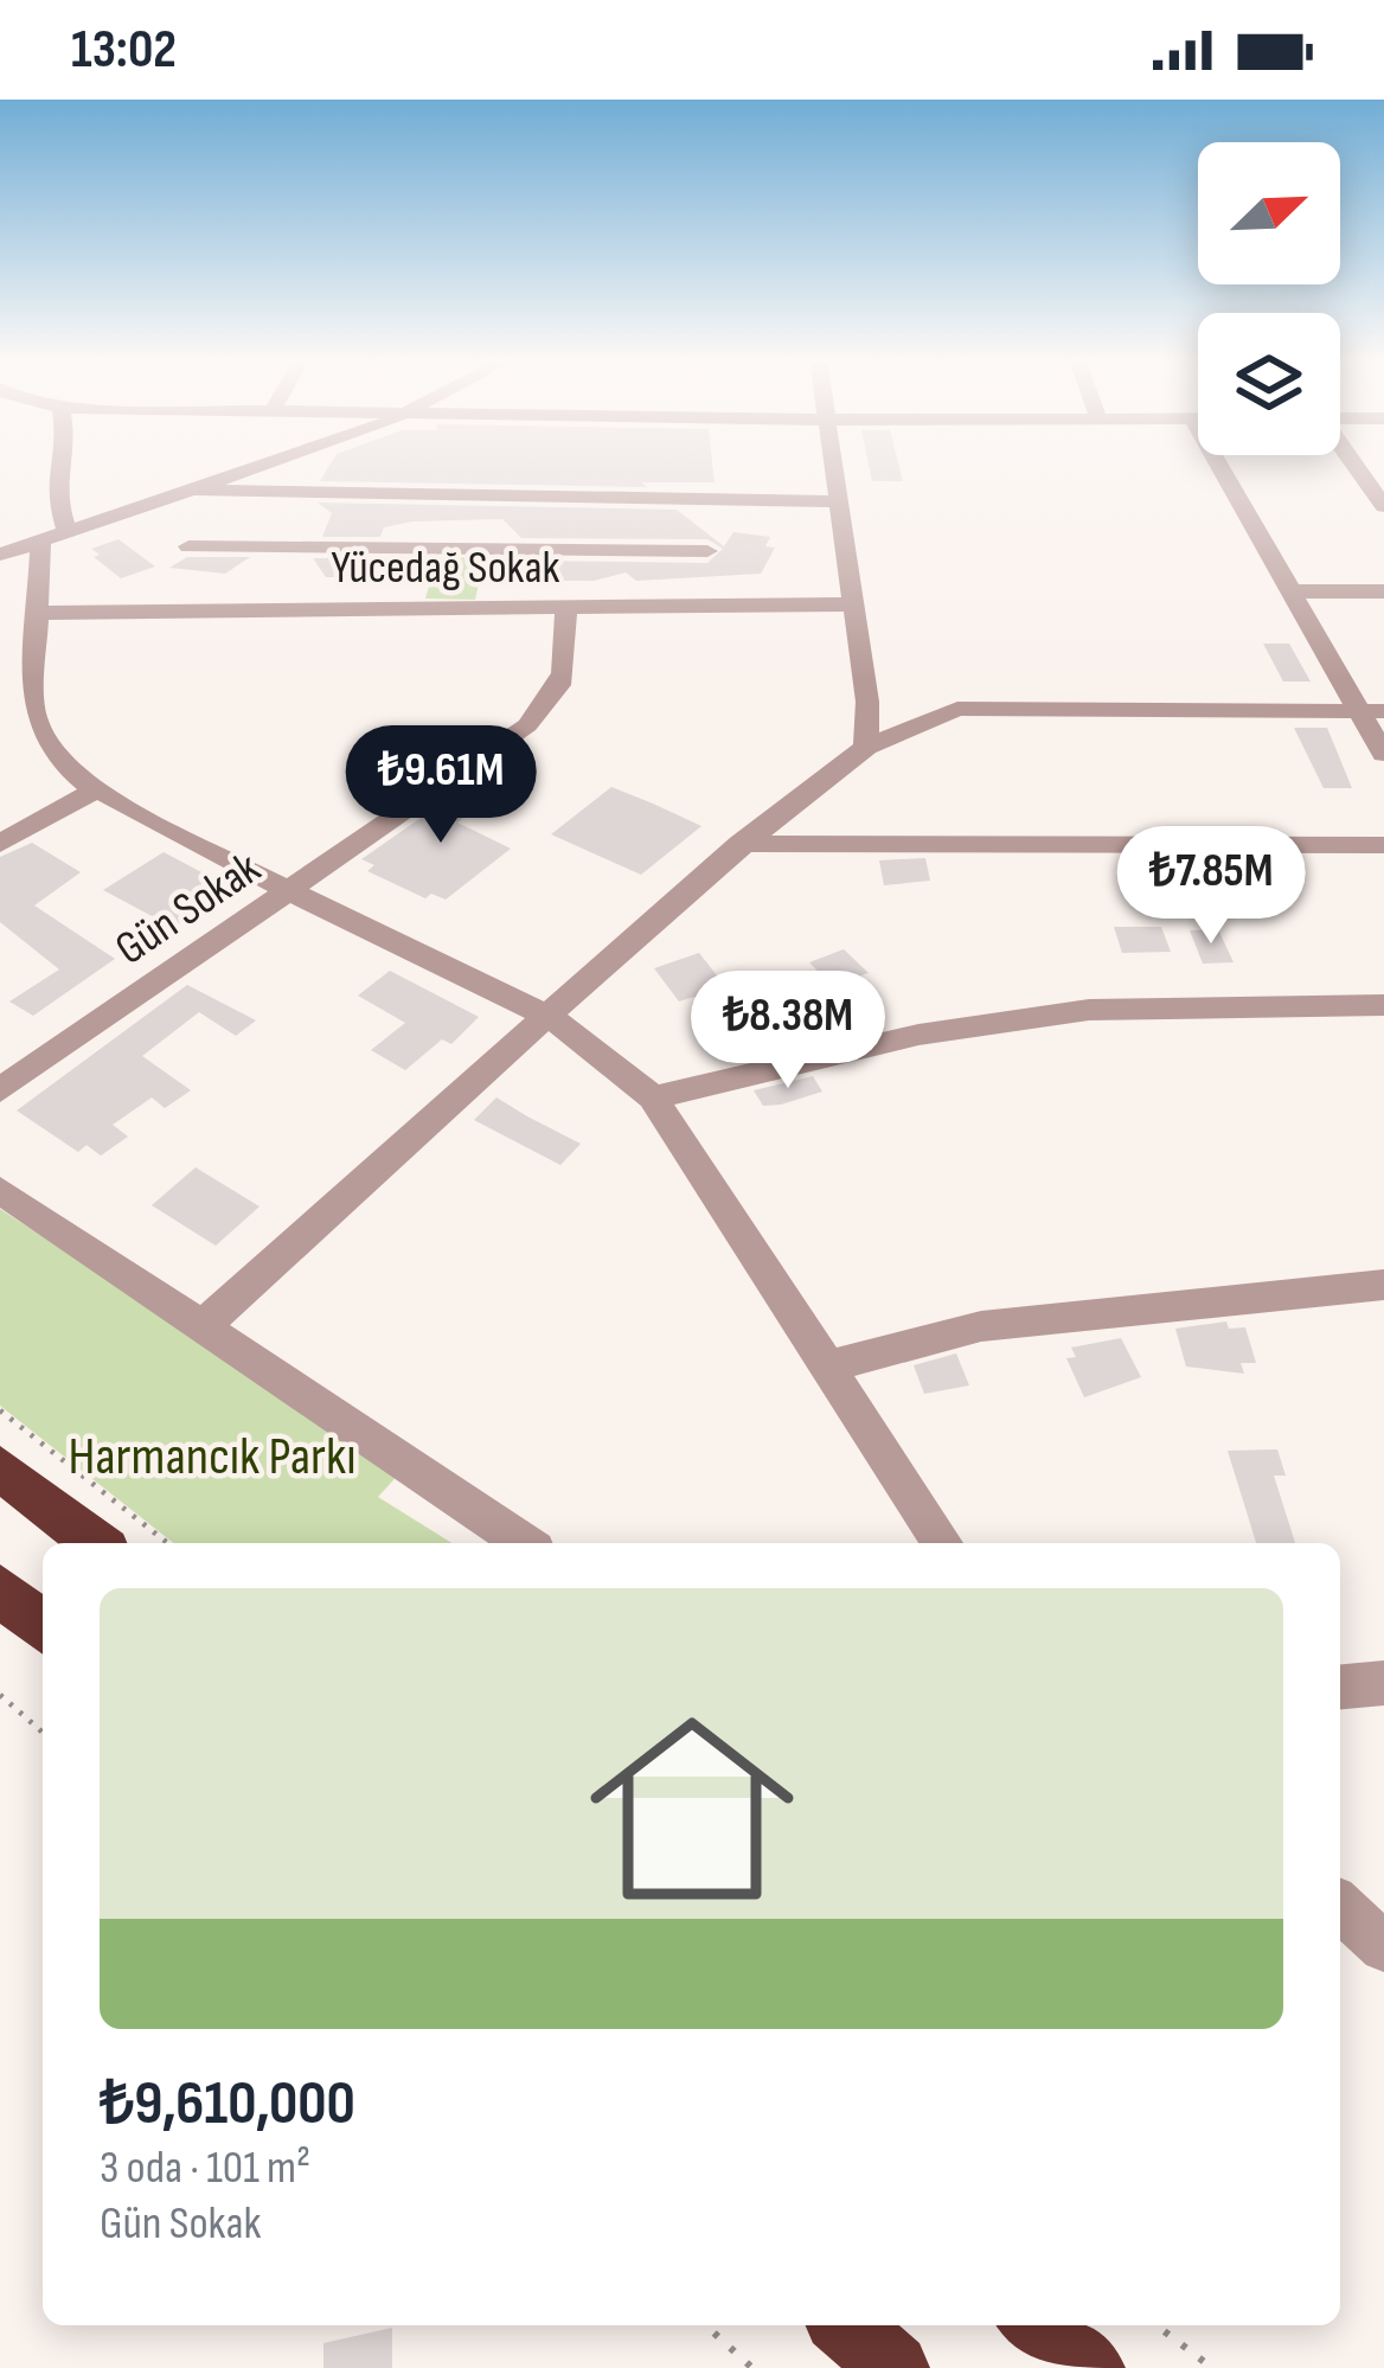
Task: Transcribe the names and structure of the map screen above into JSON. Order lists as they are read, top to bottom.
{
  "streets": {
    "street": ["Yücedağ Sokak", "Gün Sokak"]
  },
  "crossings": [
    ["Yücedağ Sokak", "Gün Sokak"]
  ],
  "parks": ["Harmancık Parkı"],
  "north": "top right",
  "page": {
    "status": "13:02",
    "price": ["₺9.61M", "₺7.85M", "₺8.38M"],
    "list": [
      {
        "name": "₺9,610,000",
        "note": "3 oda · 101 m² · Gün Sokak"
      }
    ]
  }
}
